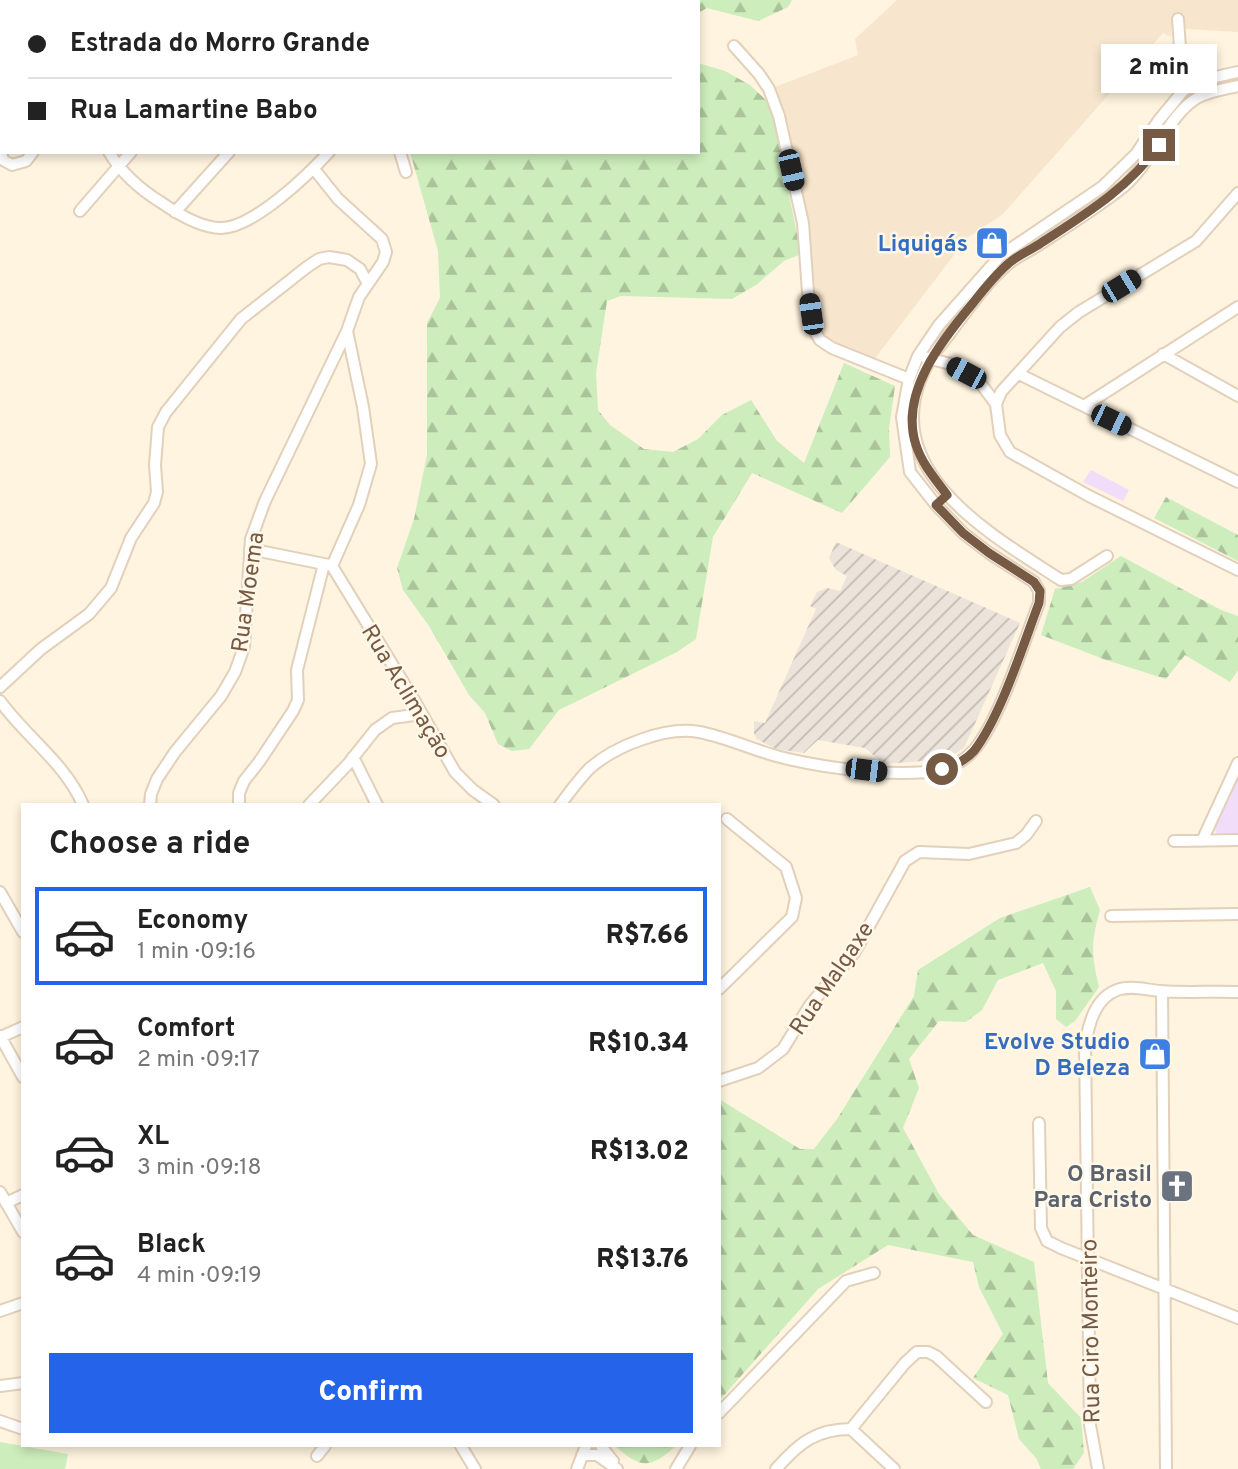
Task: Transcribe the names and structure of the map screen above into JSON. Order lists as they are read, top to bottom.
{
  "streets": {
    "street": [
      "Rua Moema",
      "Rua Aclimação",
      "Rua Malgaxe",
      "Rua Ciro Monteiro"
    ]
  },
  "places": {
    "shop": ["Liquigás", "Evolve Studio D Beleza"],
    "church": ["O Brasil Para Cristo"]
  },
  "page": {
    "banner": ["Estrada do Morro Grande", "Rua Lamartine Babo"],
    "bubble": "2 min",
    "heading": "Choose a ride",
    "list": [
      {
        "name": "Economy",
        "note": "1 min · 09:16",
        "value": "R$7.66"
      },
      {
        "name": "Comfort",
        "note": "2 min · 09:17",
        "value": "R$10.34"
      },
      {
        "name": "XL",
        "note": "3 min · 09:18",
        "value": "R$13.02"
      },
      {
        "name": "Black",
        "note": "4 min · 09:19",
        "value": "R$13.76"
      }
    ],
    "buttons": "Confirm"
  }
}
